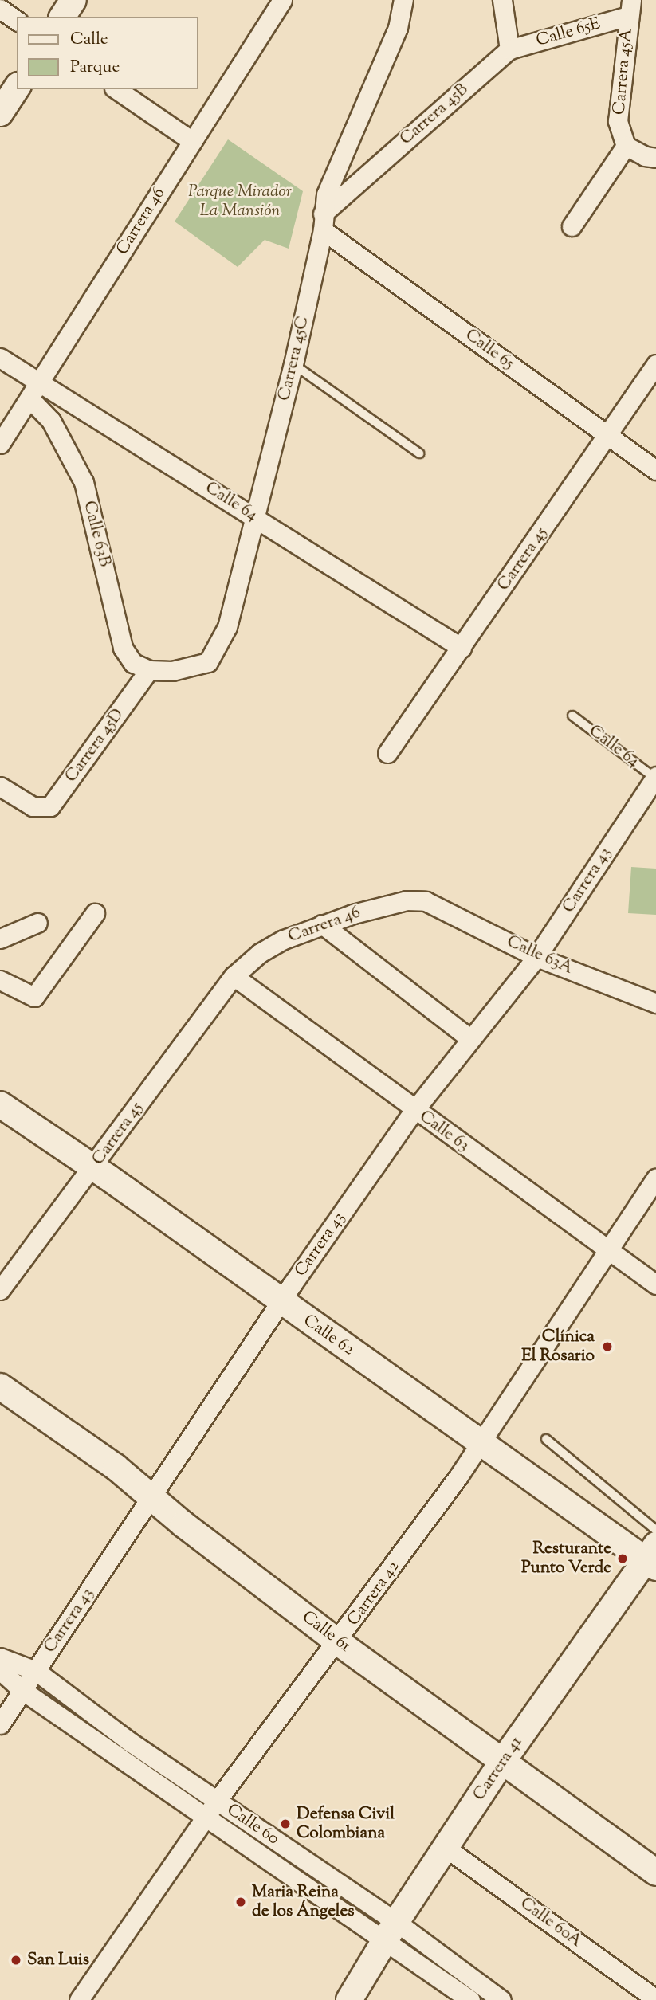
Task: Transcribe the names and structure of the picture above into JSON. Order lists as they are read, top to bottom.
{
  "streets": {
    "street": [
      "Calle 65E",
      "Carrera 45A",
      "Carrera 45B",
      "Carrera 46",
      "Calle 65",
      "Carrera 45C",
      "Calle 64",
      "Calle 63B",
      "Carrera 45",
      "Carrera 45D",
      "Carrera 43",
      "Calle 63A",
      "Calle 63",
      "Calle 62",
      "Carrera 42",
      "Calle 61",
      "Carrera 41",
      "Calle 60",
      "Calle 60A"
    ]
  },
  "crossings": [
    ["Calle 65E", "Carrera 45A"],
    ["Calle 65E", "Carrera 45B"],
    ["Carrera 45B", "Calle 65"],
    ["Carrera 45B", "Carrera 45C"],
    ["Carrera 46", "Calle 64"],
    ["Carrera 46", "Calle 63B"],
    ["Carrera 46", "Carrera 45"],
    ["Carrera 46", "Calle 63A"],
    ["Carrera 46", "Calle 63"],
    ["Calle 65", "Carrera 45C"],
    ["Calle 65", "Carrera 45"],
    ["Carrera 45C", "Calle 64"],
    ["Carrera 45C", "Calle 63B"],
    ["Carrera 45C", "Carrera 45D"],
    ["Calle 64", "Calle 63B"],
    ["Calle 64", "Carrera 45"],
    ["Calle 64", "Carrera 43"],
    ["Calle 63B", "Carrera 45D"],
    ["Carrera 45", "Calle 63"],
    ["Carrera 45", "Calle 62"],
    ["Carrera 43", "Calle 63A"],
    ["Carrera 43", "Calle 63"],
    ["Carrera 43", "Calle 62"],
    ["Carrera 43", "Calle 61"],
    ["Carrera 43", "Calle 60"],
    ["Calle 63", "Carrera 42"],
    ["Calle 62", "Carrera 42"],
    ["Calle 62", "Carrera 41"],
    ["Carrera 42", "Calle 61"],
    ["Carrera 42", "Calle 60"],
    ["Calle 61", "Carrera 41"],
    ["Carrera 41", "Calle 60"],
    ["Carrera 41", "Calle 60A"]
  ],
  "parks": ["Parque Mirador La Mansión"],
  "places": [
    "Clínica El Rosario",
    "Resturante Punto Verde",
    "Defensa Civil Colombiana",
    "Maria Reina de los Ángeles",
    "San Luis"
  ],
  "legend": ["Calle", "Parque"]
}
